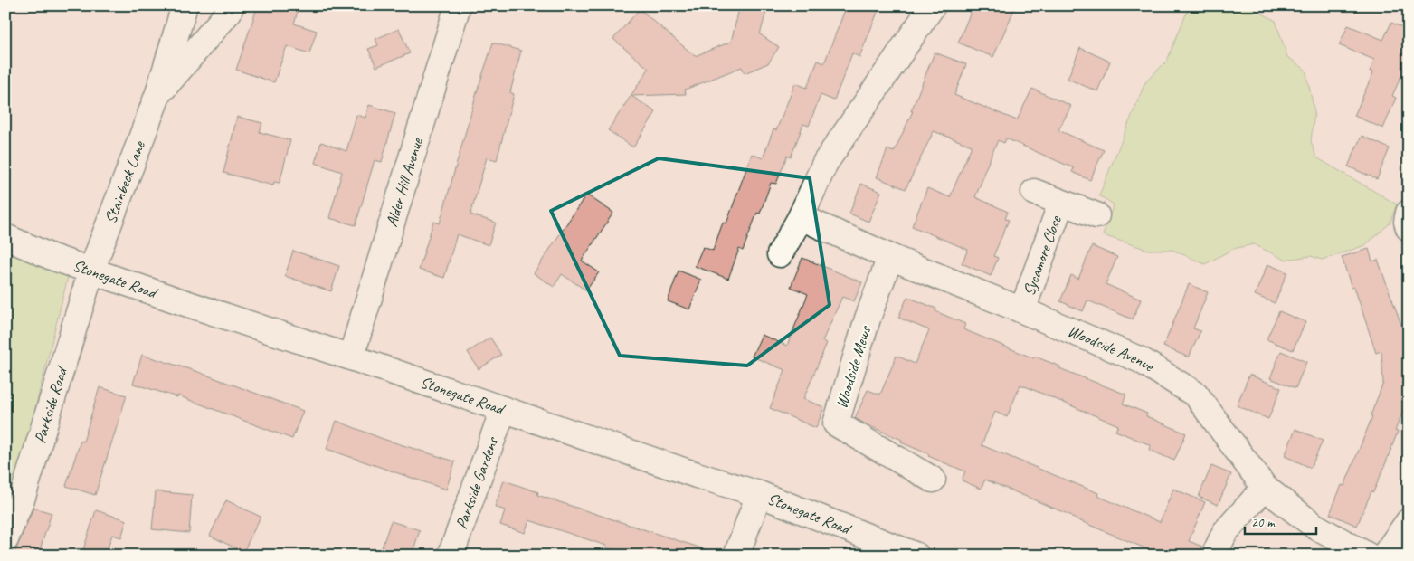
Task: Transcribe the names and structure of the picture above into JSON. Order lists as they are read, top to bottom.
{
  "streets": {
    "street": [
      "Stainbeck Lane",
      "Alder Hill Avenue",
      "Sycamore Close",
      "Stonegate Road",
      "Woodside Avenue",
      "Woodside Mews",
      "Parkside Road",
      "Parkside Gardens"
    ]
  },
  "crossings": [
    ["Stainbeck Lane", "Stonegate Road"],
    ["Stainbeck Lane", "Parkside Road"],
    ["Alder Hill Avenue", "Stonegate Road"],
    ["Sycamore Close", "Woodside Avenue"],
    ["Stonegate Road", "Parkside Road"],
    ["Stonegate Road", "Parkside Gardens"],
    ["Woodside Avenue", "Woodside Mews"]
  ],
  "scale_bar": "20 m"
}
